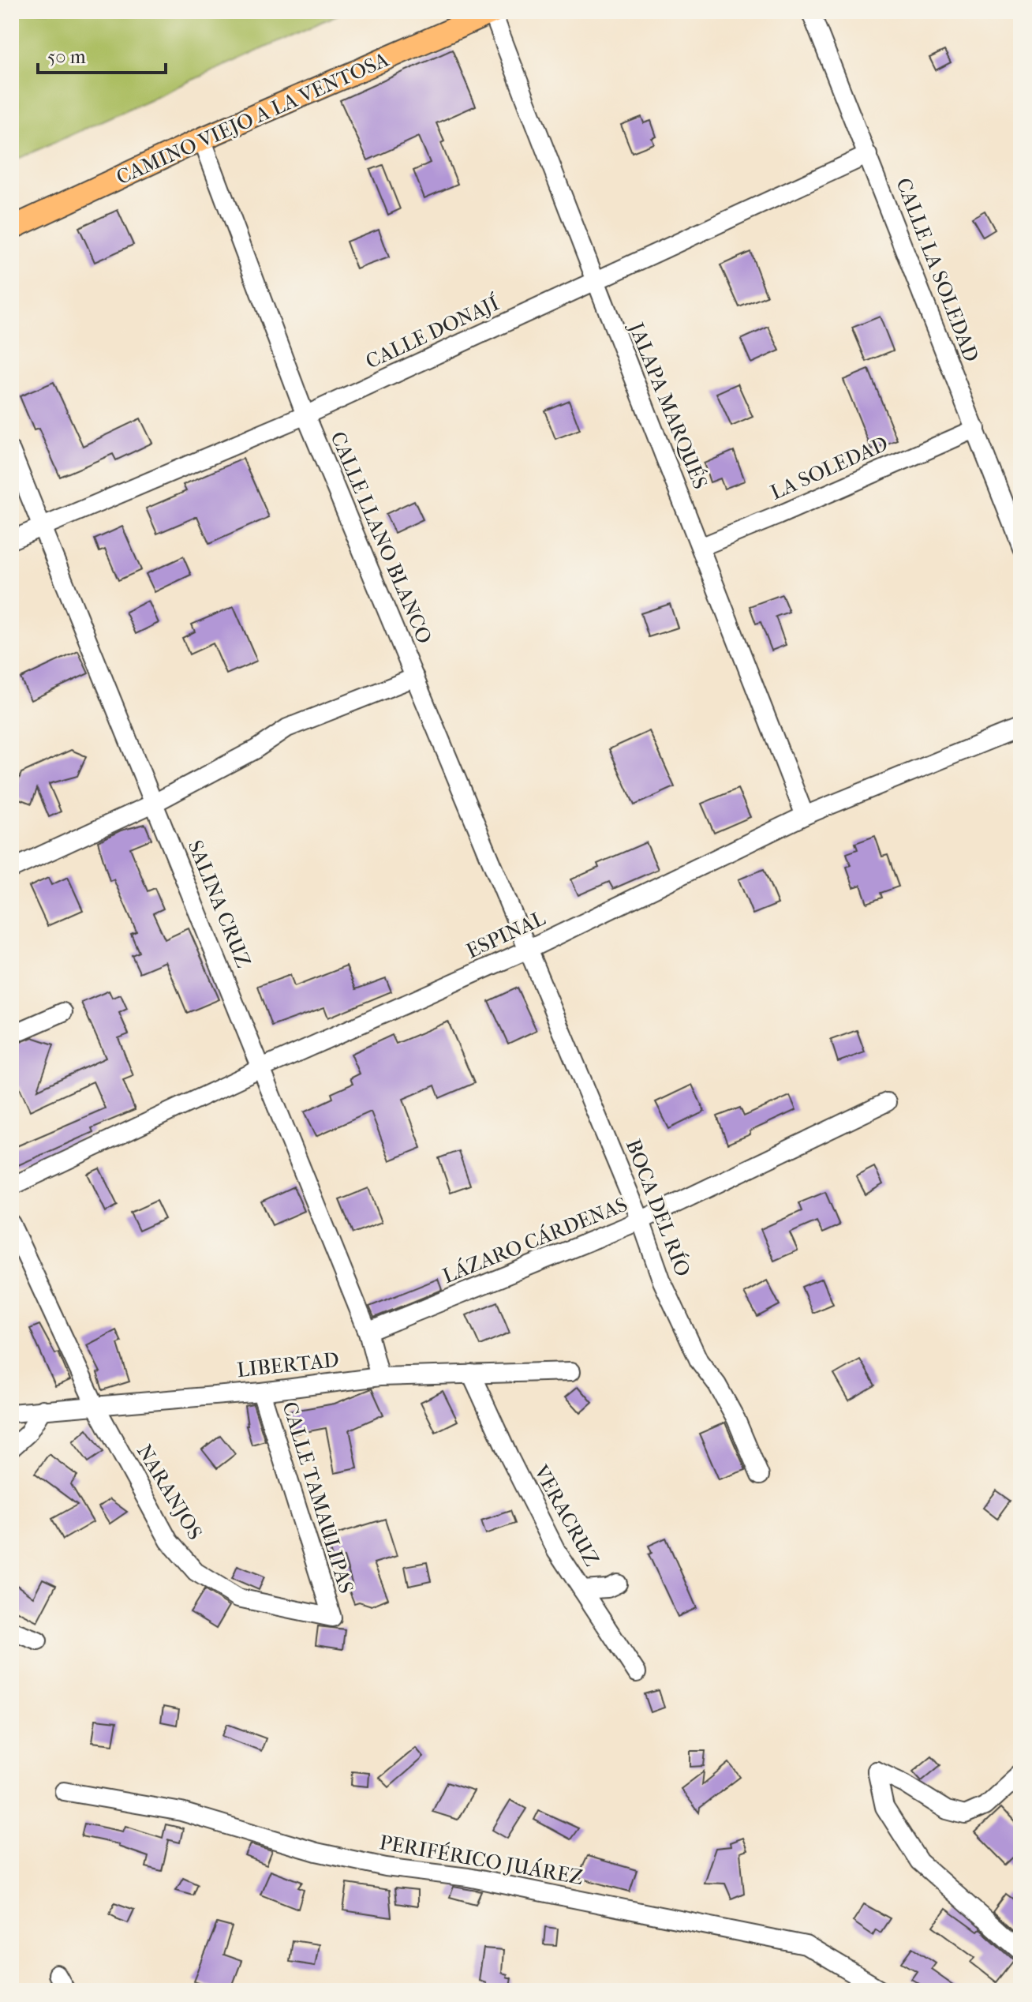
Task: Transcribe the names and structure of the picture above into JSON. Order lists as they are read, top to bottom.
{
  "streets": {
    "main road": ["CAMINO VIEJO A LA VENTOSA"],
    "street": [
      "CALLE LA SOLEDAD",
      "CALLE DONAJÍ",
      "JALAPA MARQUÉS",
      "LA SOLEDAD",
      "CALLE LLANO BLANCO",
      "SALINA CRUZ",
      "ESPINAL",
      "BOCA DEL RÍO",
      "LÁZARO CÁRDENAS",
      "LIBERTAD",
      "NARANJOS",
      "CALLE TAMAULIPAS",
      "VERACRUZ",
      "PERIFÉRICO JUÁREZ"
    ]
  },
  "crossings": [
    ["CAMINO VIEJO A LA VENTOSA", "JALAPA MARQUÉS"],
    ["CAMINO VIEJO A LA VENTOSA", "CALLE LLANO BLANCO"],
    ["CALLE LA SOLEDAD", "CALLE DONAJÍ"],
    ["CALLE LA SOLEDAD", "LA SOLEDAD"],
    ["CALLE DONAJÍ", "JALAPA MARQUÉS"],
    ["CALLE DONAJÍ", "CALLE LLANO BLANCO"],
    ["CALLE DONAJÍ", "SALINA CRUZ"],
    ["JALAPA MARQUÉS", "LA SOLEDAD"],
    ["JALAPA MARQUÉS", "ESPINAL"],
    ["CALLE LLANO BLANCO", "ESPINAL"],
    ["CALLE LLANO BLANCO", "BOCA DEL RÍO"],
    ["SALINA CRUZ", "ESPINAL"],
    ["SALINA CRUZ", "LÁZARO CÁRDENAS"],
    ["SALINA CRUZ", "LIBERTAD"],
    ["ESPINAL", "BOCA DEL RÍO"],
    ["BOCA DEL RÍO", "LÁZARO CÁRDENAS"],
    ["LIBERTAD", "NARANJOS"],
    ["LIBERTAD", "CALLE TAMAULIPAS"],
    ["LIBERTAD", "VERACRUZ"],
    ["NARANJOS", "CALLE TAMAULIPAS"]
  ],
  "scale_bar": "50 m"
}
